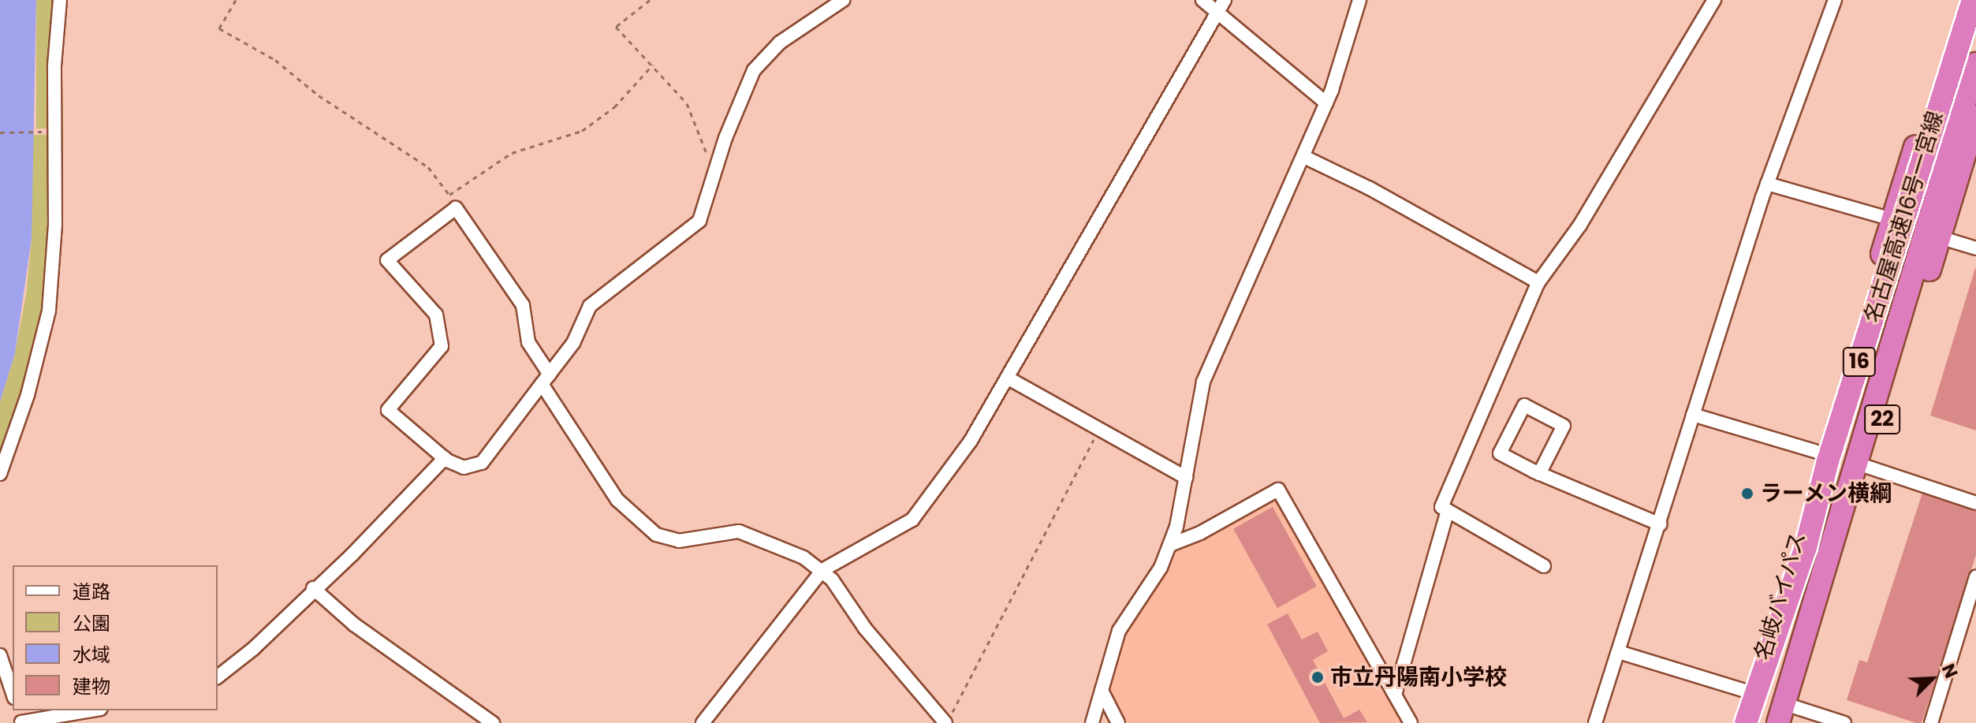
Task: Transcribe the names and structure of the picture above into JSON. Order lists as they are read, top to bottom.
{
  "streets": {
    "highway": [
      "名古屋高速16号一宮線",
      "16",
      "22",
      "名岐バイパス"
    ]
  },
  "crossings": [
    ["名古屋高速16号一宮線", "名岐バイパス"]
  ],
  "places": ["ラーメン横綱", "市立丹陽南小学校"],
  "legend": [
    "道路",
    "公園",
    "水域",
    "建物"
  ],
  "north": "top right"
}
